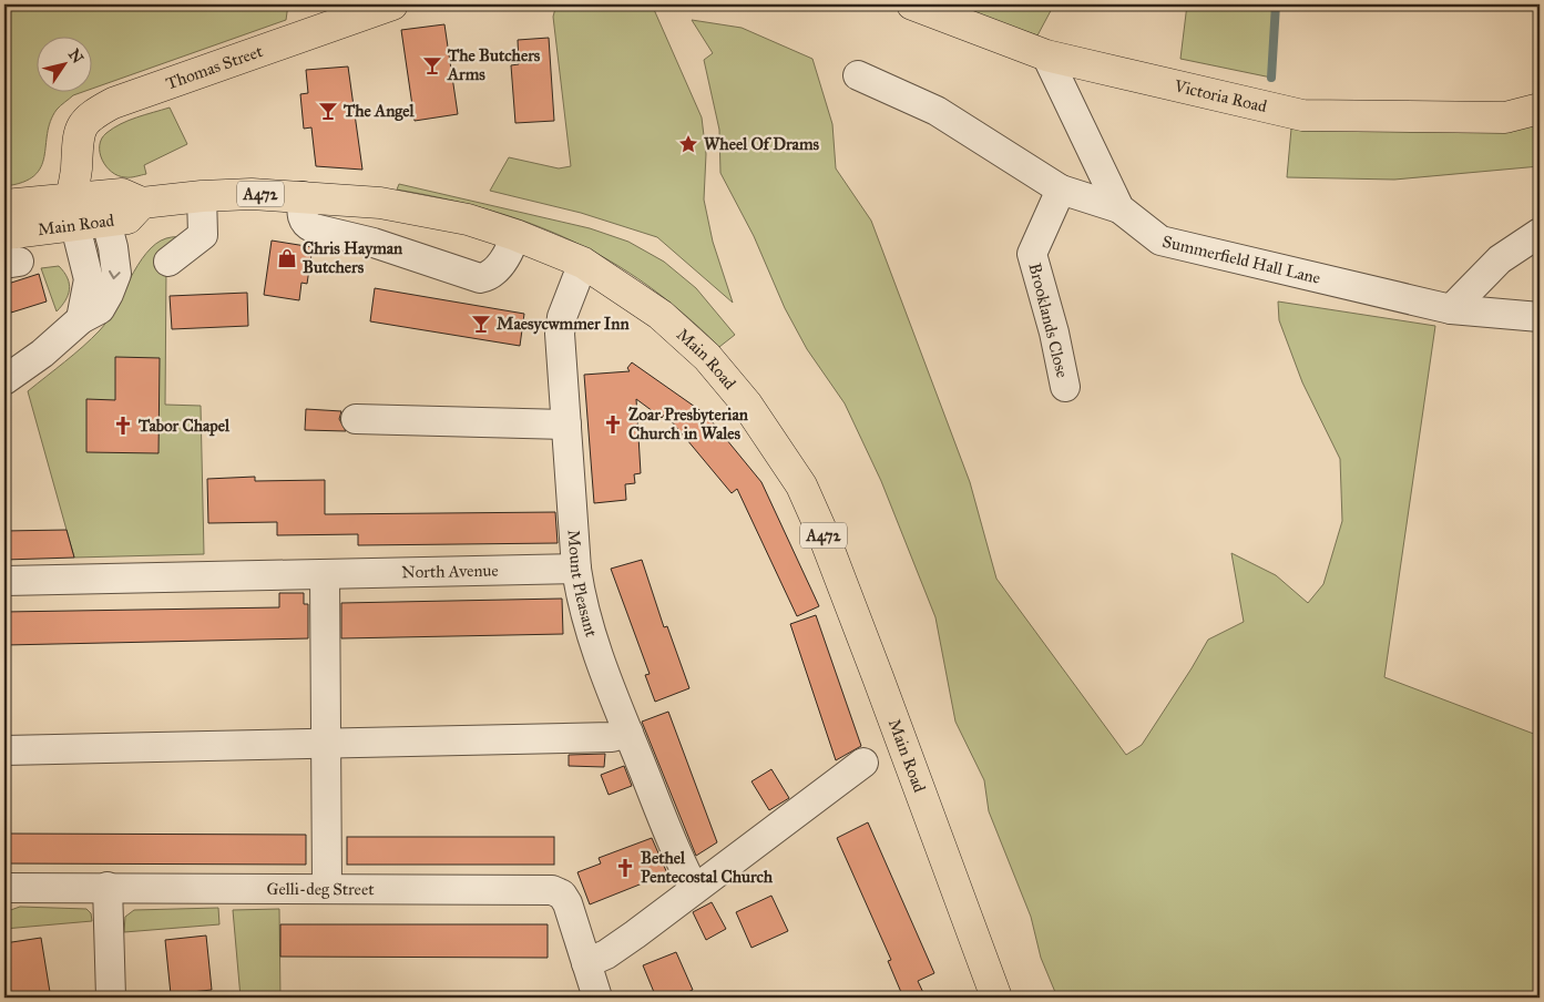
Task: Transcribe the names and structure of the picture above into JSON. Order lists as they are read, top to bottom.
{
  "streets": {
    "main road": [
      "Thomas Street",
      "Victoria Road",
      "A472",
      "Main Road"
    ],
    "street": [
      "Summerfield Hall Lane",
      "Brooklands Close",
      "North Avenue",
      "Mount Pleasant",
      "Gelli-deg Street"
    ]
  },
  "crossings": [
    ["Thomas Street", "Main Road"],
    ["Victoria Road", "Summerfield Hall Lane"],
    ["Main Road", "Mount Pleasant"],
    ["North Avenue", "Mount Pleasant"]
  ],
  "places": {
    "bar": ["The Butchers Arms", "The Angel", "Maesycwmmer Inn"],
    "place": ["Wheel Of Drams"],
    "shop": ["Chris Hayman Butchers"],
    "church": ["Zoar Presbyterian Church in Wales", "Tabor Chapel", "Bethel Pentecostal Church"]
  },
  "north": "top right"
}
